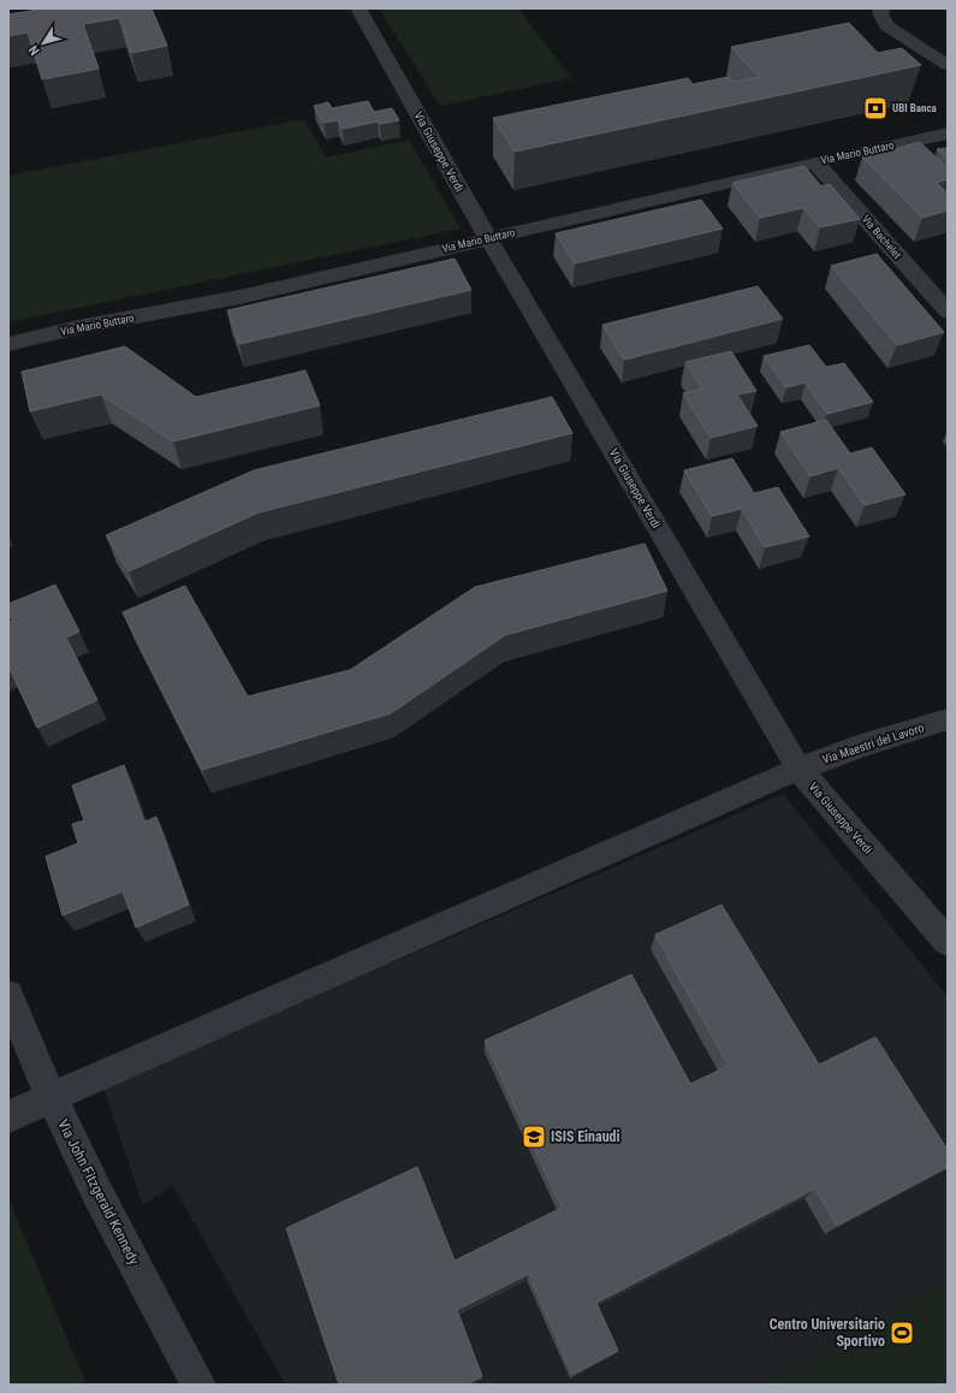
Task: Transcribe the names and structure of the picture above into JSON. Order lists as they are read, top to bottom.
{
  "streets": {
    "street": [
      "Via Giuseppe Verdi",
      "Via Mario Buttaro",
      "Via Bachelet",
      "Via Maestri del Lavoro",
      "Via John Fitzgerald Kennedy"
    ]
  },
  "crossings": [
    ["Via Giuseppe Verdi", "Via Mario Buttaro"],
    ["Via Giuseppe Verdi", "Via Maestri del Lavoro"],
    ["Via Mario Buttaro", "Via Bachelet"],
    ["Via Maestri del Lavoro", "Via John Fitzgerald Kennedy"]
  ],
  "places": {
    "bank": ["UBI Banca"],
    "school or university": ["ISIS Einaudi"],
    "sports": ["Centro Universitario Sportivo"]
  },
  "north": "bottom left"
}
